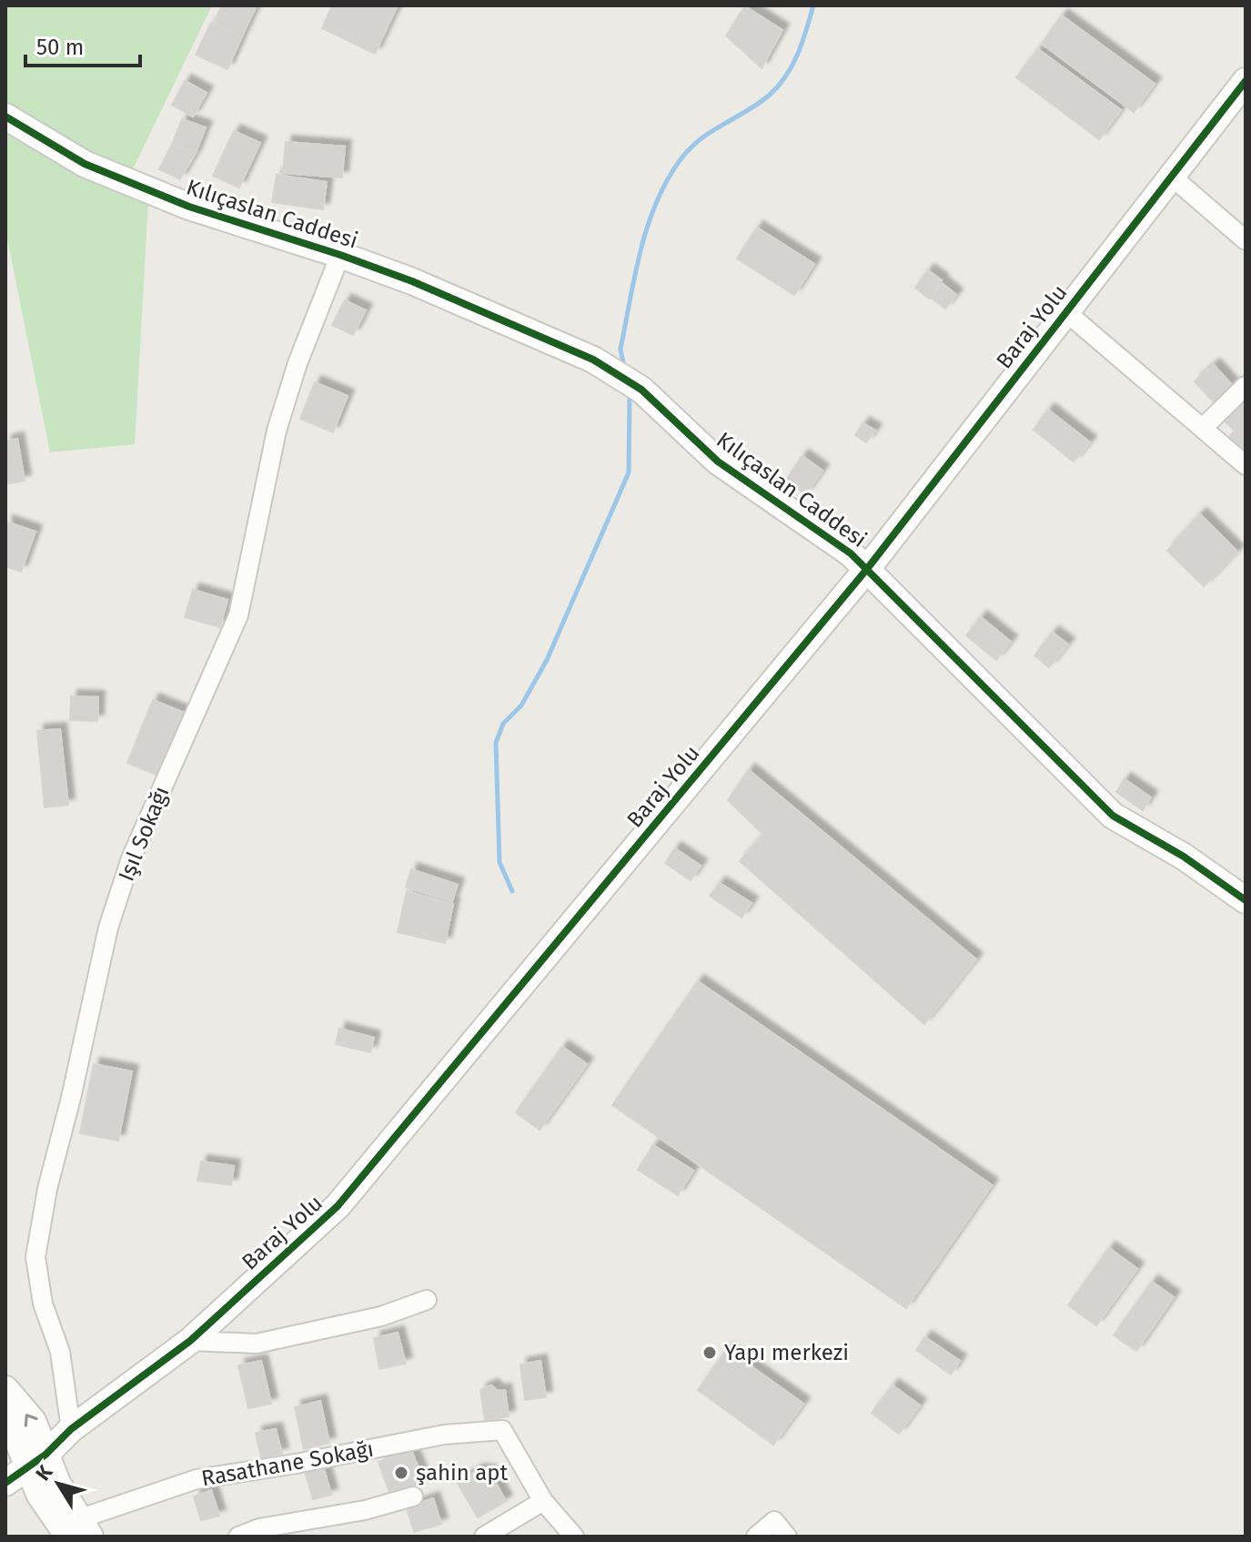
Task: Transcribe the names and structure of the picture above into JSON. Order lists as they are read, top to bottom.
{
  "streets": {
    "street": [
      "Kılıçaslan Caddesi",
      "Baraj Yolu",
      "Işıl Sokağı",
      "Rasathane Sokağı"
    ]
  },
  "crossings": [
    ["Kılıçaslan Caddesi", "Baraj Yolu"],
    ["Kılıçaslan Caddesi", "Işıl Sokağı"],
    ["Baraj Yolu", "Işıl Sokağı"]
  ],
  "places": ["Yapı merkezi", "şahin apt"],
  "scale_bar": "50 m",
  "north": "top left"
}
